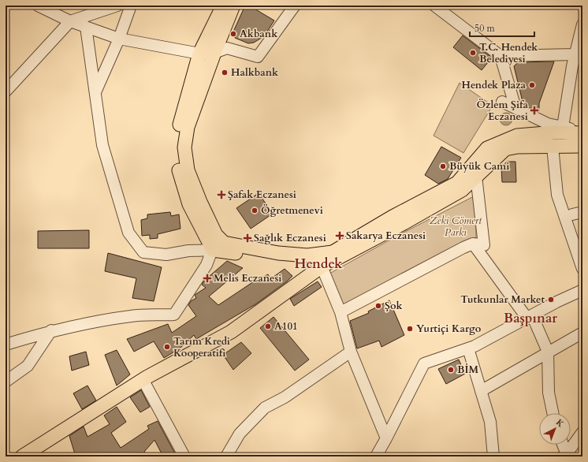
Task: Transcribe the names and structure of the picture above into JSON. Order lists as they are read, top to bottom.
{
  "districts": ["Hendek", "Başpınar"],
  "parks": ["Zeki Cömert Parkı"],
  "places": {
    "other": [
      "Akbank",
      "T.C. Hendek Belediyesi",
      "Halkbank",
      "Hendek Plaza",
      "Büyük Cami",
      "Öğretmenevi",
      "Tutkunlar Market",
      "Şok",
      "A101",
      "Yurtiçi Kargo",
      "Tarım Kredi Kooperatifi",
      "BİM"
    ],
    "health": [
      "Özlem Şifa Eczanesi",
      "Şafak Eczanesi",
      "Sakarya Eczanesi",
      "Sağlık Eczanesi",
      "Melis Eczanesi"
    ]
  },
  "scale_bar": "50 m",
  "north": "top right"
}
